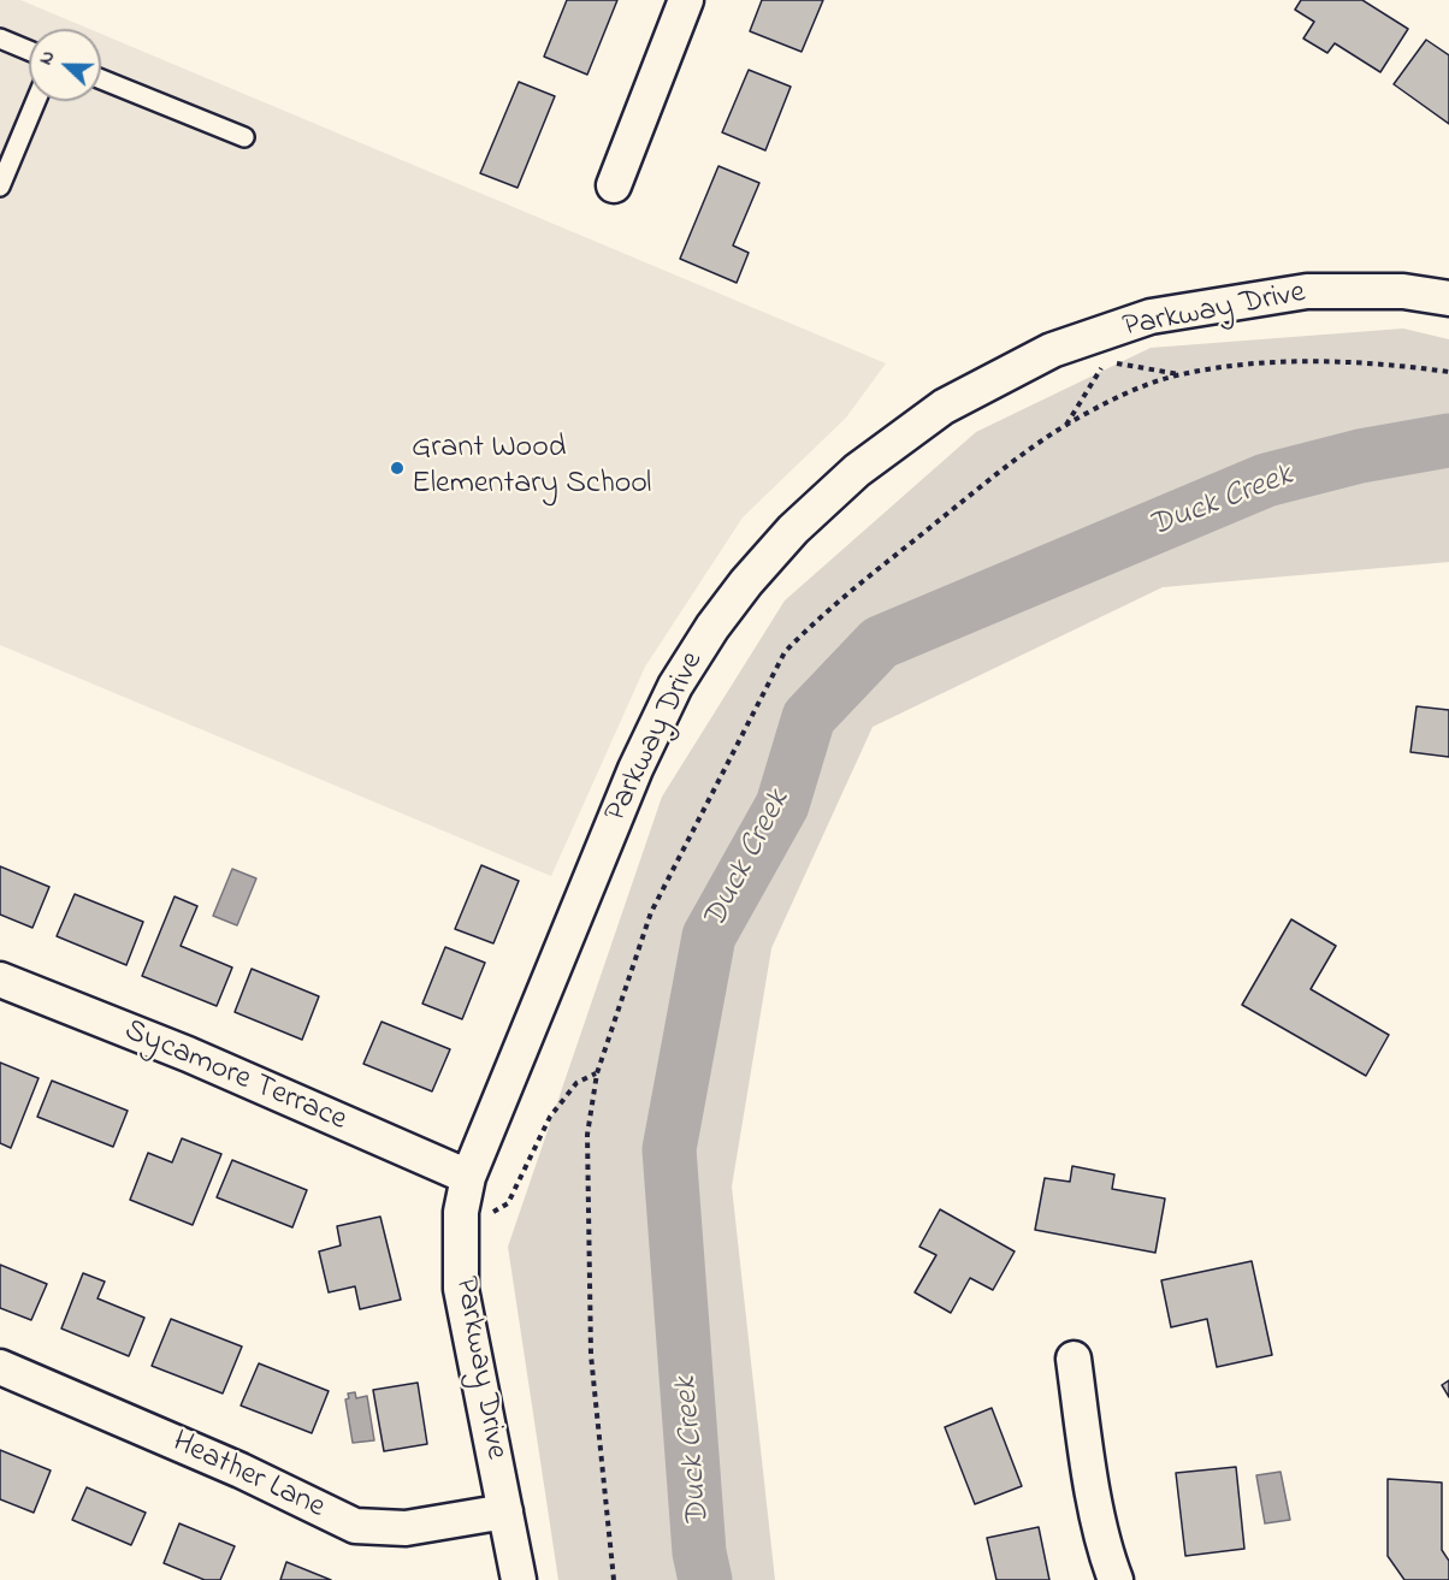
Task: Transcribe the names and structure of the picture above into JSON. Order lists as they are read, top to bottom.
{
  "streets": {
    "street": ["Parkway Drive", "Sycamore Terrace", "Heather Lane"]
  },
  "crossings": [
    ["Parkway Drive", "Sycamore Terrace"],
    ["Parkway Drive", "Heather Lane"]
  ],
  "water": ["Duck Creek"],
  "places": ["Grant Wood Elementary School"],
  "north": "left"
}
